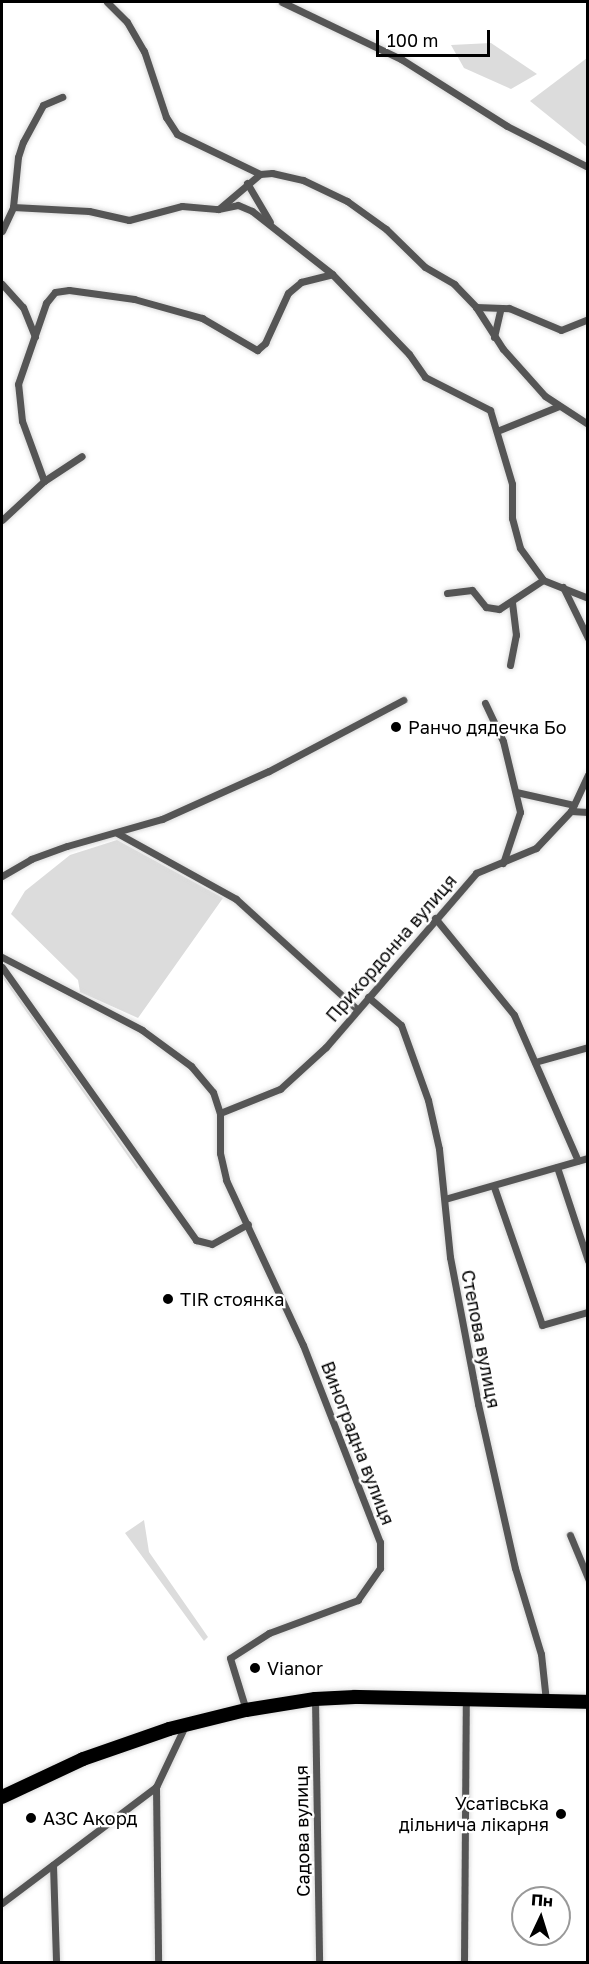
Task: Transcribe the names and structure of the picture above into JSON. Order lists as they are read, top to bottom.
{
  "streets": {
    "street": [
      "Прикордонна вулиця",
      "Степова вулиця",
      "Виноградна вулиця",
      "Садова вулиця"
    ]
  },
  "crossings": [
    ["Прикордонна вулиця", "Степова вулиця"],
    ["Прикордонна вулиця", "Виноградна вулиця"]
  ],
  "places": [
    "Ранчо дядечка Бо",
    "TIR стоянка",
    "Vianor",
    "Усатівська дільнича лікарня",
    "АЗС Акорд"
  ],
  "scale_bar": "100 m",
  "north": "top"
}
